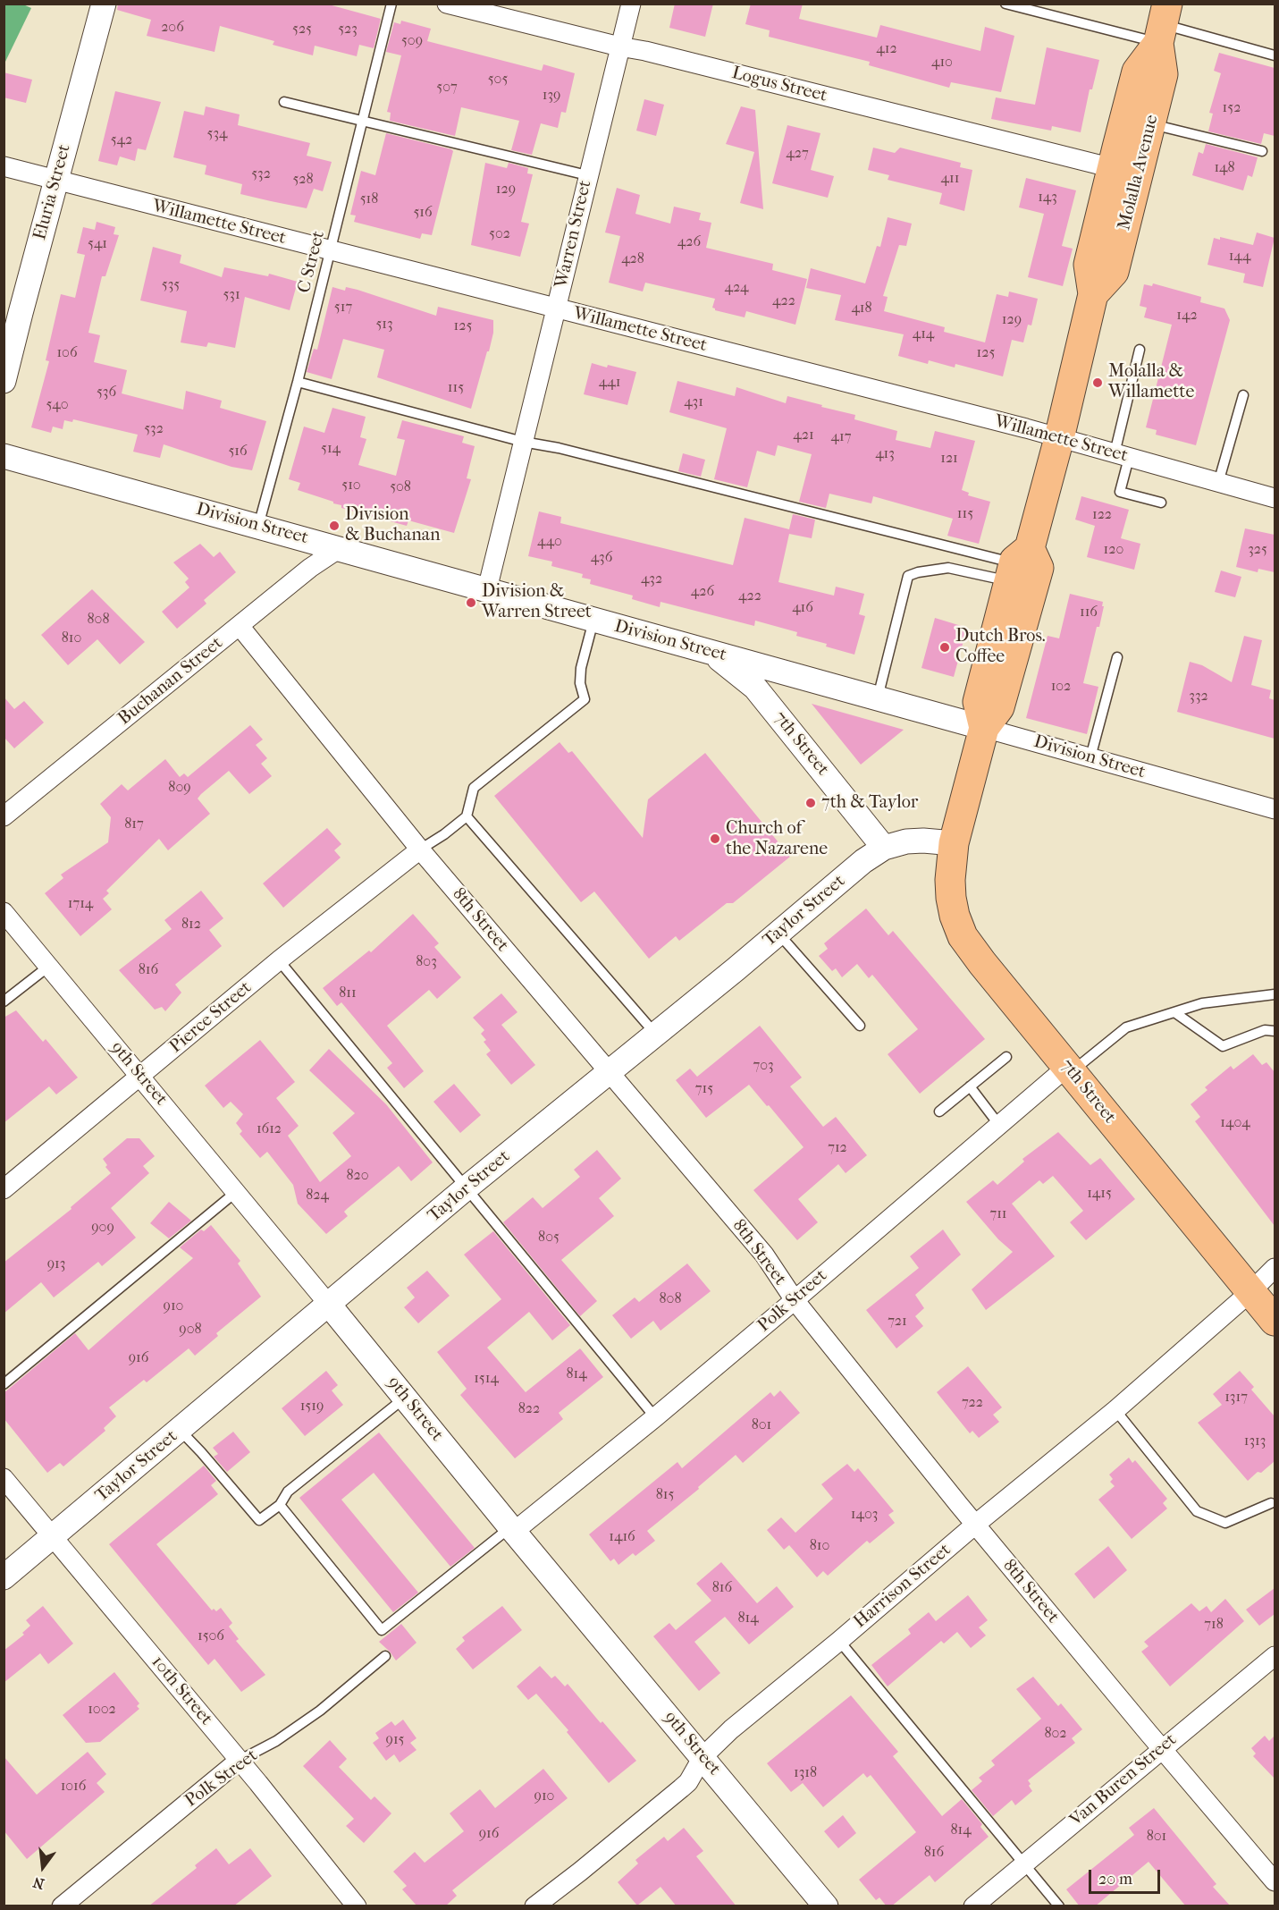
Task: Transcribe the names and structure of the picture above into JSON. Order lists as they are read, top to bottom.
{
  "streets": {
    "main road": ["Molalla Avenue", "7th Street"],
    "street": [
      "Logus Street",
      "Eluria Street",
      "Willamette Street",
      "Warren Street",
      "Division Street",
      "Buchanan Street",
      "Taylor Street",
      "8th Street",
      "Pierce Street",
      "9th Street",
      "Polk Street",
      "Harrison Street",
      "10th Street",
      "Van Buren Street"
    ],
    "lane": ["C Street"]
  },
  "crossings": [
    ["Logus Street", "Molalla Avenue"],
    ["Logus Street", "Warren Street"],
    ["Molalla Avenue", "Willamette Street"],
    ["Molalla Avenue", "Division Street"],
    ["Molalla Avenue", "7th Street"],
    ["Molalla Avenue", "Taylor Street"],
    ["Eluria Street", "Willamette Street"],
    ["Willamette Street", "Warren Street"],
    ["Willamette Street", "C Street"],
    ["Warren Street", "Division Street"],
    ["C Street", "Division Street"],
    ["Division Street", "Buchanan Street"],
    ["Division Street", "7th Street"],
    ["Buchanan Street", "8th Street"],
    ["7th Street", "Taylor Street"],
    ["7th Street", "Polk Street"],
    ["7th Street", "Harrison Street"],
    ["Taylor Street", "8th Street"],
    ["Taylor Street", "9th Street"],
    ["Taylor Street", "10th Street"],
    ["8th Street", "Pierce Street"],
    ["8th Street", "Polk Street"],
    ["8th Street", "Harrison Street"],
    ["8th Street", "Van Buren Street"],
    ["Pierce Street", "9th Street"],
    ["9th Street", "Polk Street"],
    ["9th Street", "Harrison Street"],
    ["Polk Street", "10th Street"]
  ],
  "places": [
    "Molalla & Willamette",
    "Division & Buchanan",
    "Division & Warren Street",
    "Dutch Bros. Coffee",
    "7th & Taylor",
    "Church of the Nazarene"
  ],
  "house_numbers": [
    "206",
    "525",
    "523",
    "509",
    "412",
    "410",
    "505",
    "507",
    "139",
    "152",
    "534",
    "542",
    "427",
    "148",
    "532",
    "411",
    "528",
    "129",
    "143",
    "518",
    "516",
    "502",
    "426",
    "541",
    "144",
    "428",
    "535",
    "424",
    "531",
    "422",
    "517",
    "418",
    "142",
    "129",
    "513",
    "125",
    "414",
    "106",
    "125",
    "441",
    "115",
    "536",
    "431",
    "540",
    "532",
    "421",
    "417",
    "514",
    "516",
    "413",
    "121",
    "510",
    "508",
    "115",
    "122",
    "440",
    "120",
    "325",
    "436",
    "432",
    "426",
    "422",
    "416",
    "116",
    "808",
    "810",
    "102",
    "332",
    "809",
    "817",
    "1714",
    "812",
    "803",
    "816",
    "811",
    "703",
    "715",
    "1404",
    "1612",
    "712",
    "820",
    "1415",
    "824",
    "711",
    "909",
    "805",
    "913",
    "808",
    "910",
    "721",
    "908",
    "916",
    "814",
    "1514",
    "1317",
    "722",
    "1519",
    "822",
    "801",
    "1313",
    "815",
    "1403",
    "1416",
    "810",
    "816",
    "814",
    "718",
    "1506",
    "1002",
    "802",
    "915",
    "1318",
    "1016",
    "910",
    "814",
    "916",
    "801",
    "816"
  ],
  "scale_bar": "20 m",
  "north": "bottom"
}
